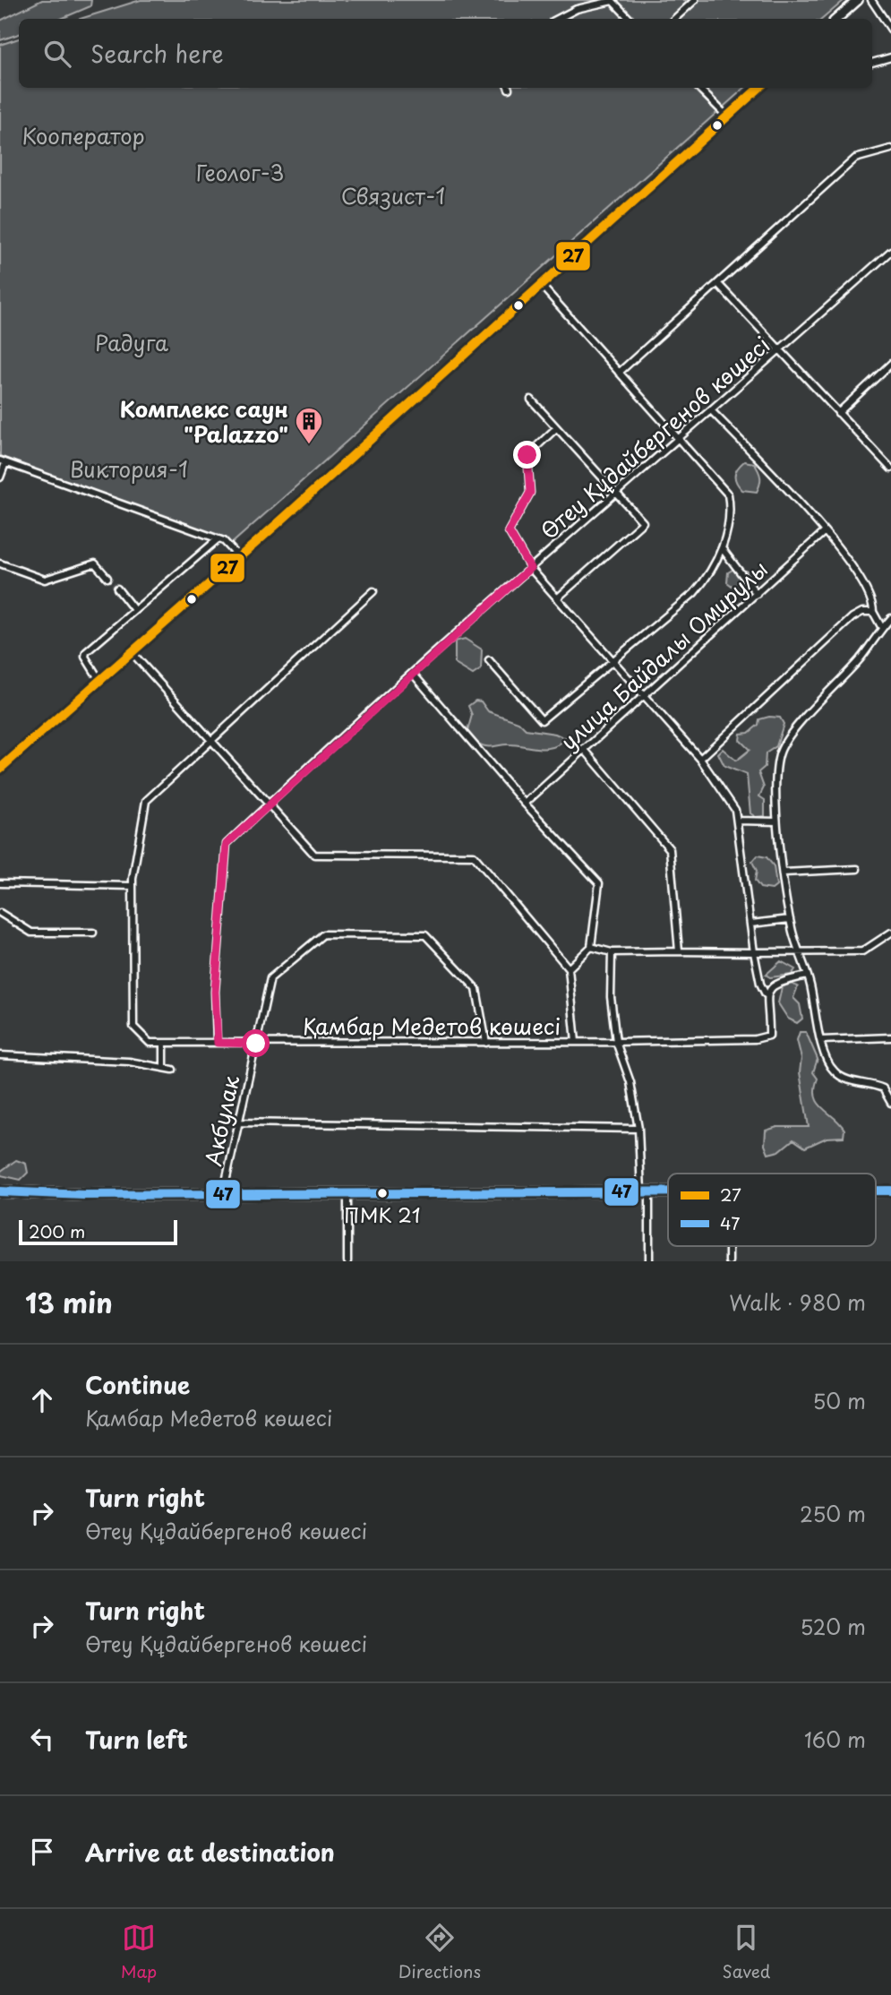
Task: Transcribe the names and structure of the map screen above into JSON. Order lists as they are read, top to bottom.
{
  "streets": {
    "street": [
      "Өтеу Құдайбергенов көшесі",
      "улица Байдалы Омирулы",
      "Қамбар Медетов көшесі",
      "Акбулак"
    ]
  },
  "crossings": [
    ["Өтеу Құдайбергенов көшесі", "Қамбар Медетов көшесі"],
    ["Қамбар Медетов көшесі", "Акбулак"]
  ],
  "parks": [
    "Кооператор",
    "Геолог-3",
    "Связист-1",
    "Радуга",
    "Виктория-1"
  ],
  "places": {
    "building": ["Комплекс саун \"Palazzo\""],
    "other": ["ПМК 21"]
  },
  "lines": ["transit line 27", "transit line 47"],
  "legend": ["27", "47"],
  "scale_bar": "200 m",
  "page": {
    "search": "Search here",
    "scale": "200 m",
    "heading": ["13 min", "Walk · 980 m"],
    "list": [
      ["Continue", "Қамбар Медетов көшесі", "50 m"],
      ["Turn right", "Өтеу Құдайбергенов көшесі", "250 m"],
      ["Turn right", "Өтеу Құдайбергенов көшесі", "520 m"],
      ["Turn left", "160 m"],
      "Arrive at destination"
    ],
    "nav": ["Map", "Directions", "Saved"]
  }
}
